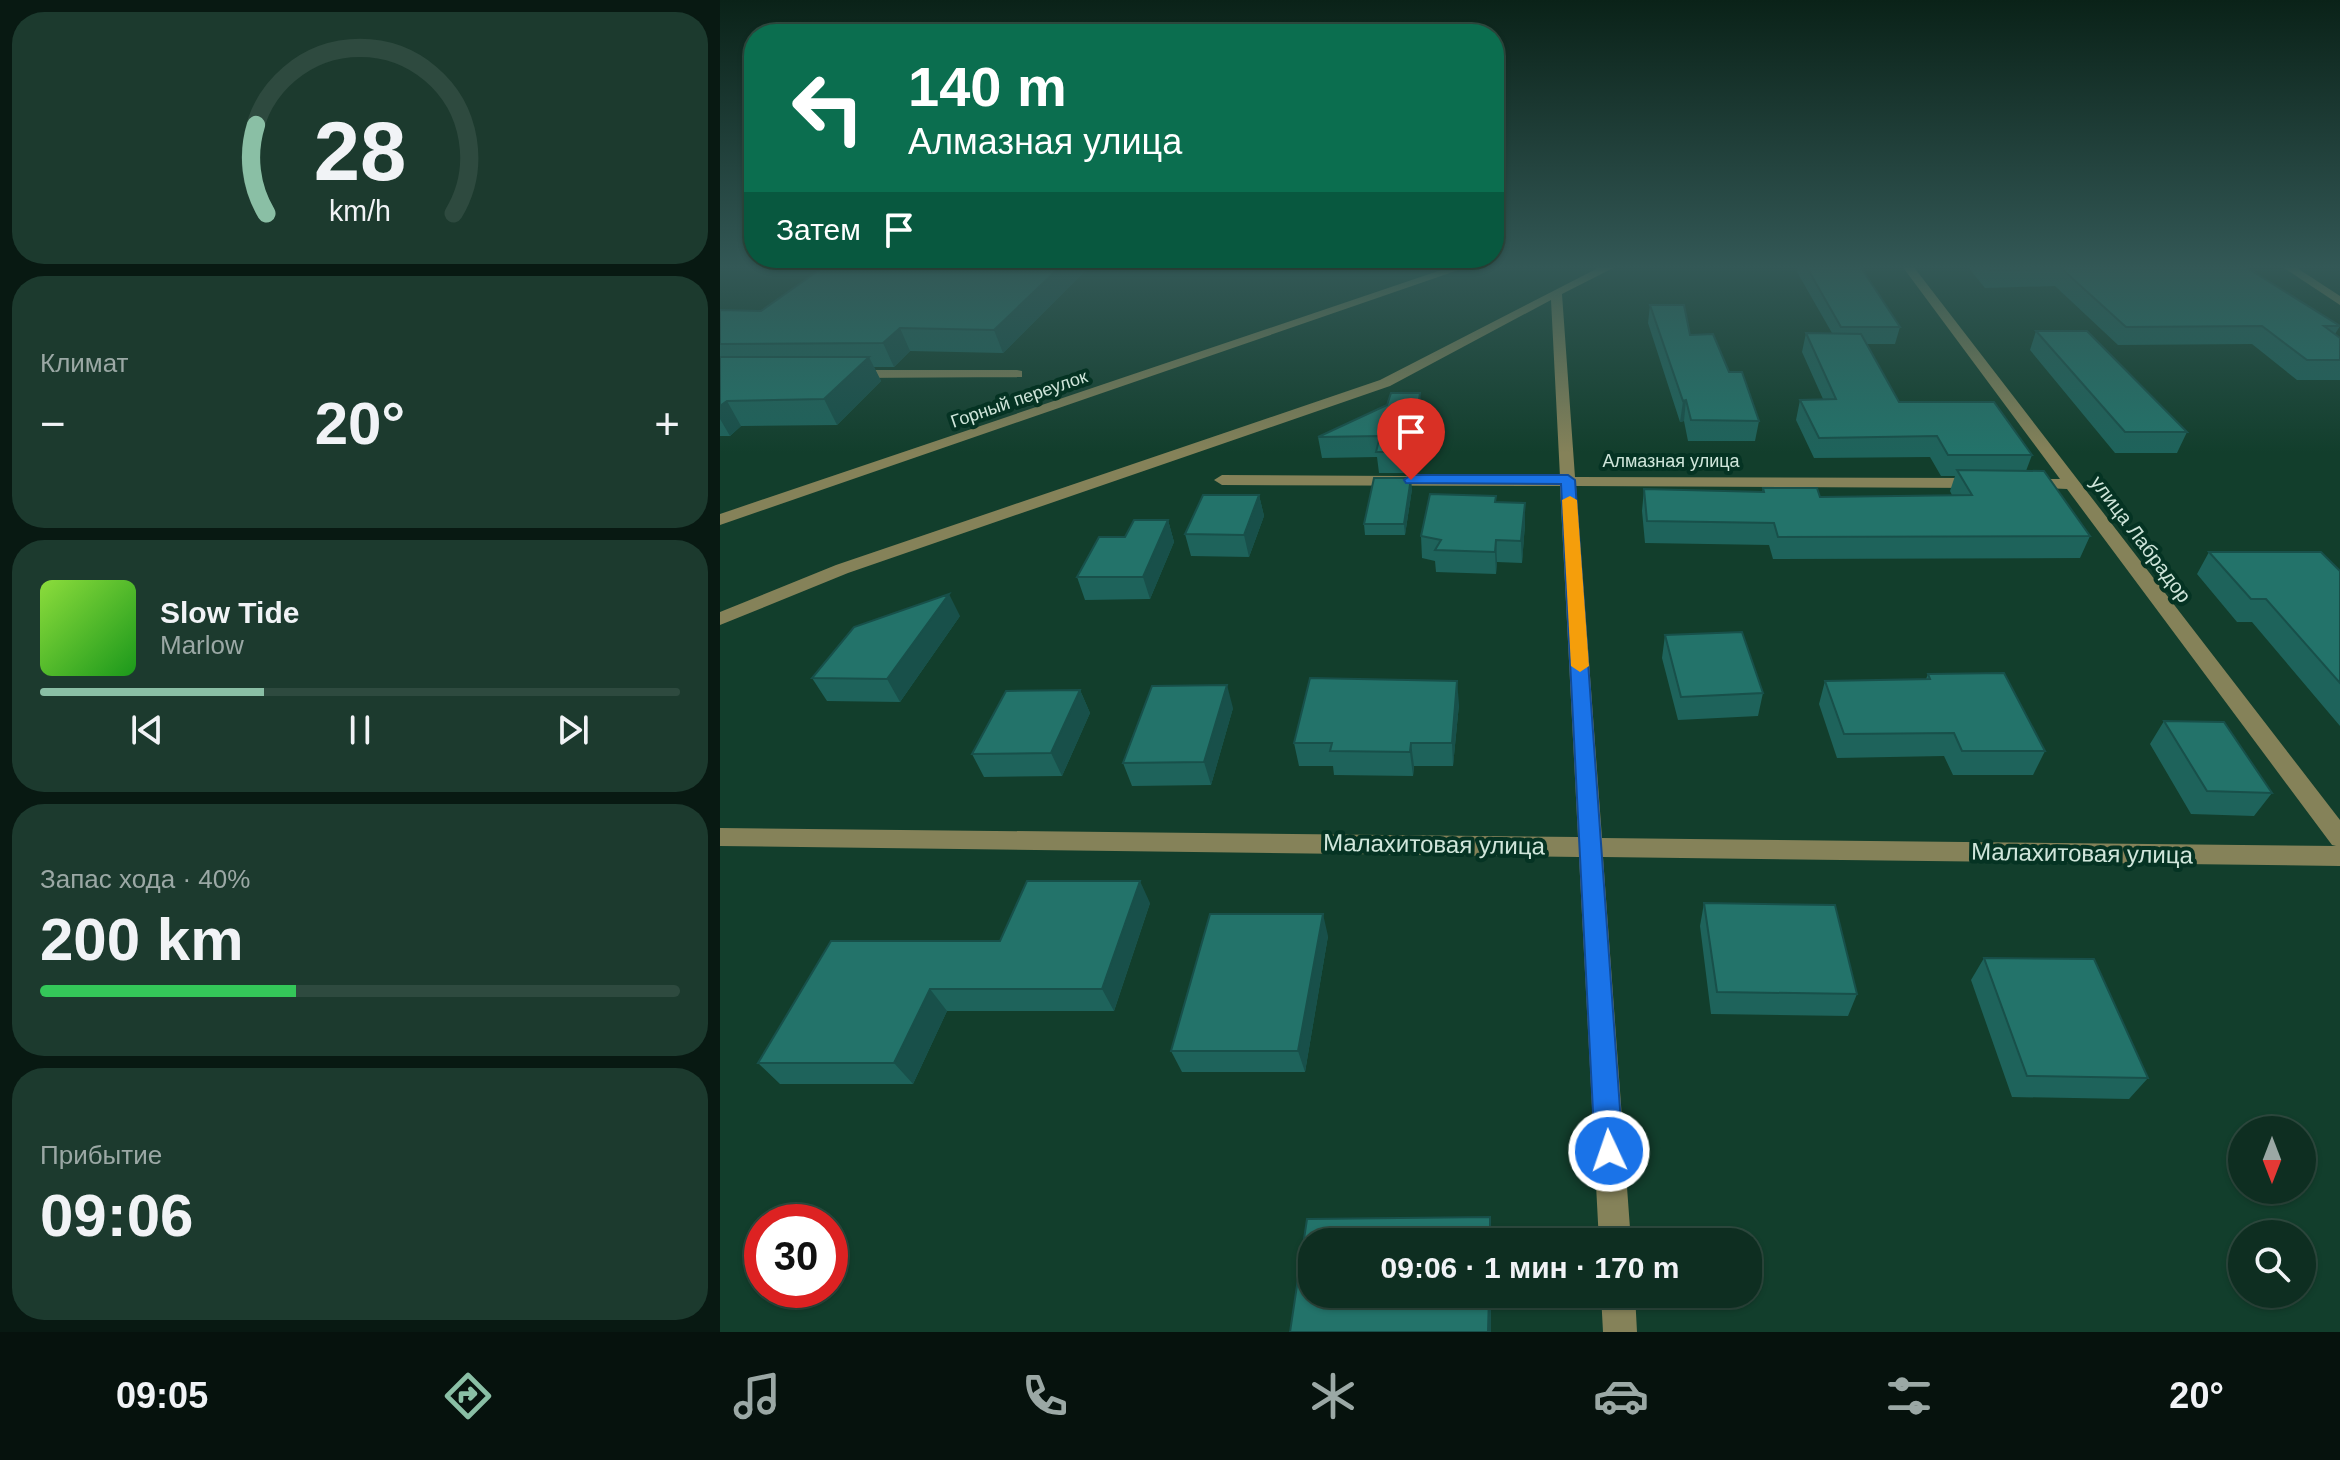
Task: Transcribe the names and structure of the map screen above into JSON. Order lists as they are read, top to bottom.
{
  "streets": {
    "street": [
      "Горный переулок",
      "Алмазная улица",
      "улица Лабрадор",
      "Малахитовая улица"
    ]
  },
  "crossings": [
    ["Алмазная улица", "улица Лабрадор"]
  ],
  "north": "bottom",
  "page": {
    "turn": ["140 m", "Алмазная улица"],
    "then": "Затем",
    "tile": [
      "Климат",
      ["Запас хода · 40%", "200 km"],
      ["Прибытие", "09:06"]
    ],
    "heat": ["−", "20°", "+"],
    "song": ["Slow Tide", "Marlow"],
    "limit": "30",
    "trip": "09:06 · 1 мин · 170 m",
    "tabs": ["09:05", "20°"],
    "gauge": ["28", "km/h"]
  }
}
